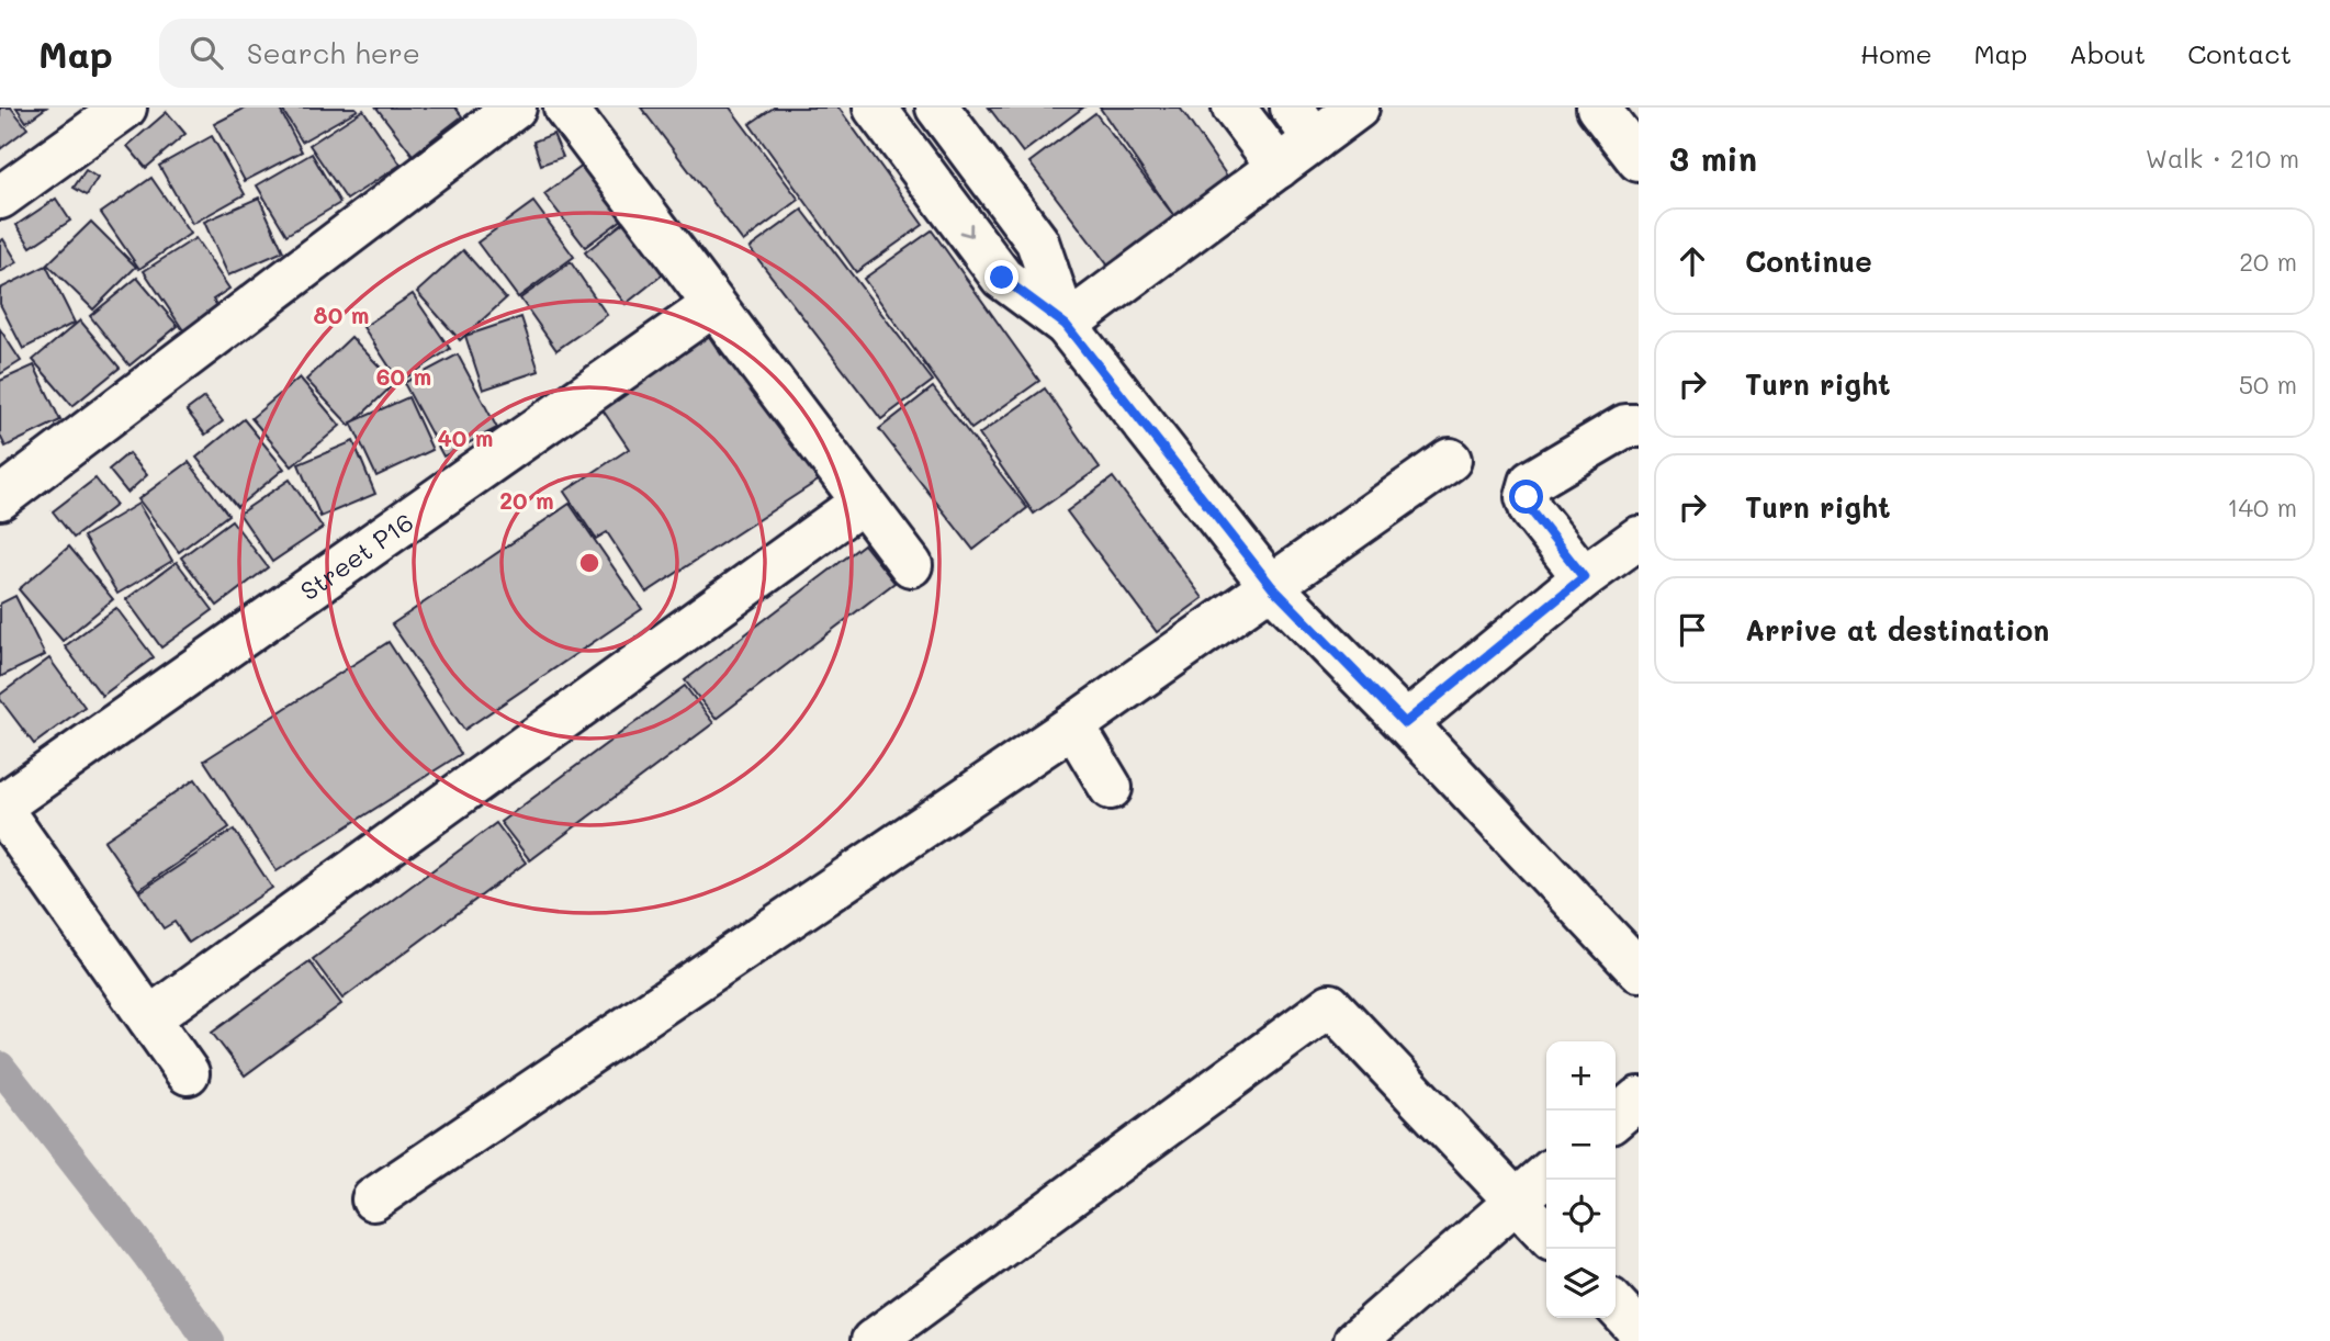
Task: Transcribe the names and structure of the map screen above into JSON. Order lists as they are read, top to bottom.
{
  "streets": {
    "street": ["Street P16"]
  },
  "page": {
    "header": "Map",
    "search": "Search here",
    "nav": [
      "Home",
      "Map",
      "About",
      "Contact"
    ],
    "heading": ["3 min", "Walk · 210 m"],
    "list": [
      ["Continue", "20 m"],
      ["Turn right", "50 m"],
      ["Turn right", "140 m"],
      "Arrive at destination"
    ],
    "map_buttons": ["+", "−"]
  },
  "rings": [
    "80 m",
    "60 m",
    "40 m",
    "20 m"
  ]
}
